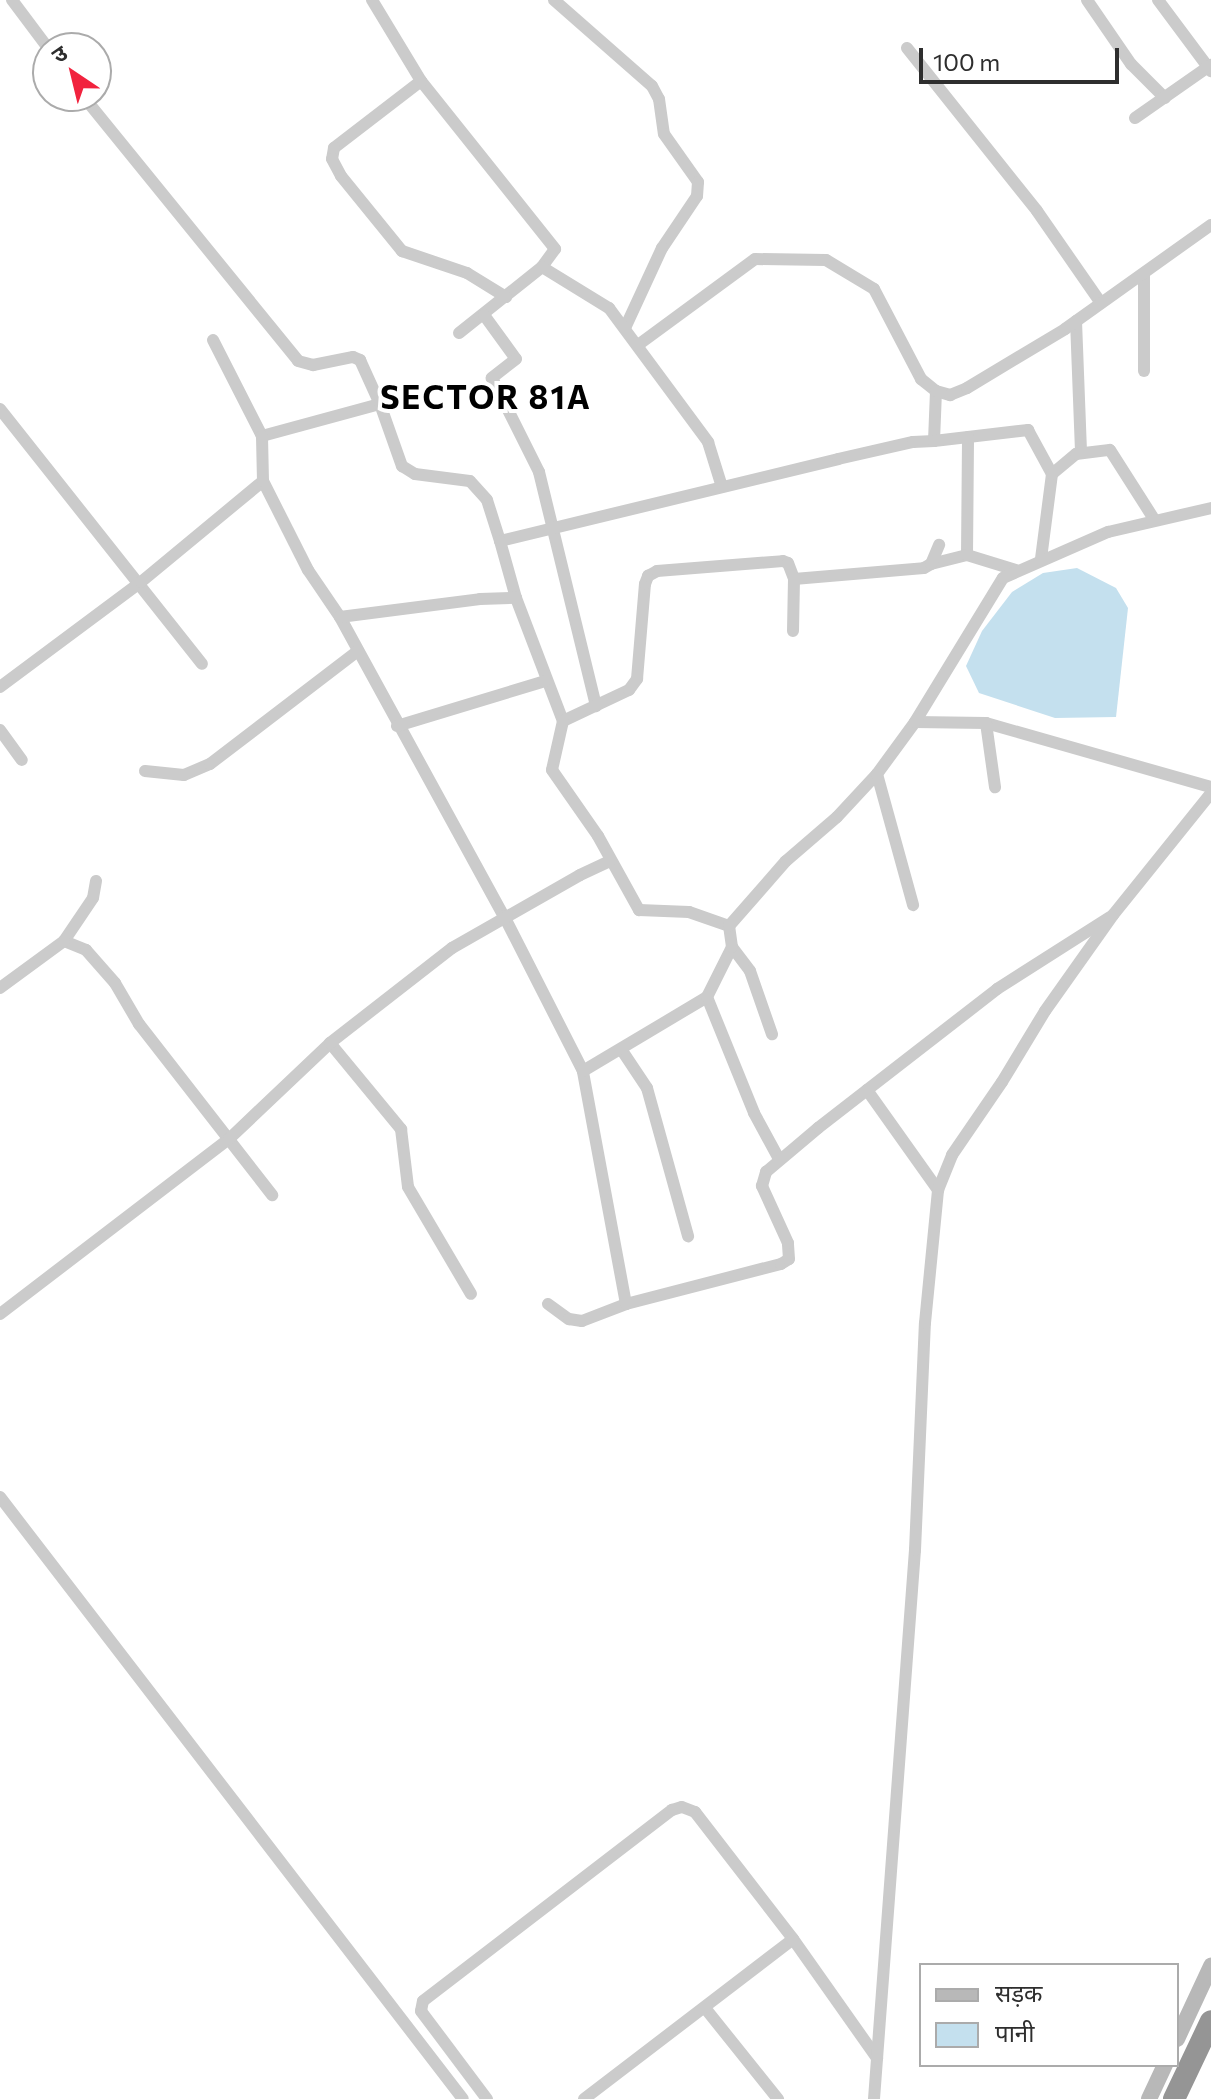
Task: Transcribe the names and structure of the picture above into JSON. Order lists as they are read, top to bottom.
{
  "districts": ["SECTOR 81A"],
  "legend": ["सड़क", "पानी"],
  "scale_bar": "100 m",
  "north": "top left"
}
